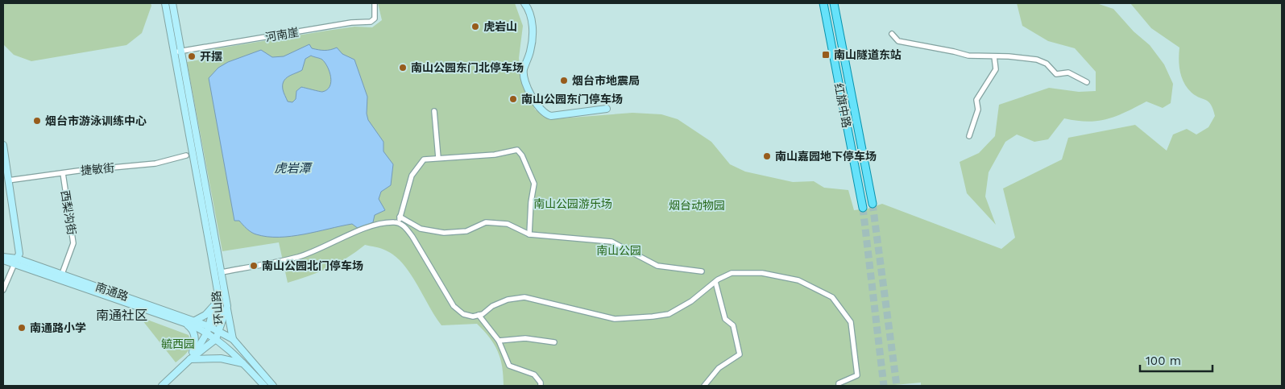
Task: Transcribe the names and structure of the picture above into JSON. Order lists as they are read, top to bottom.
{
  "streets": {
    "main road": ["红旗中路", "南通路", "环山路"],
    "street": ["河南崖", "捷敏街", "西梨沟街"]
  },
  "crossings": [
    ["河南崖", "环山路"],
    ["捷敏街", "西梨沟街"],
    ["西梨沟街", "南通路"],
    ["南通路", "环山路"]
  ],
  "districts": ["南通社区"],
  "water": ["虎岩潭"],
  "parks": [
    "南山公园游乐场",
    "烟台动物园",
    "南山公园",
    "毓西园"
  ],
  "places": {
    "other": [
      "虎岩山",
      "开摆",
      "南山公园东门北停车场",
      "烟台市地震局",
      "南山公园东门停车场",
      "烟台市游泳训练中心",
      "南山嘉园地下停车场",
      "南山公园北门停车场",
      "南通路小学"
    ],
    "transit": ["南山隧道东站"]
  },
  "scale_bar": "100 m"
}
